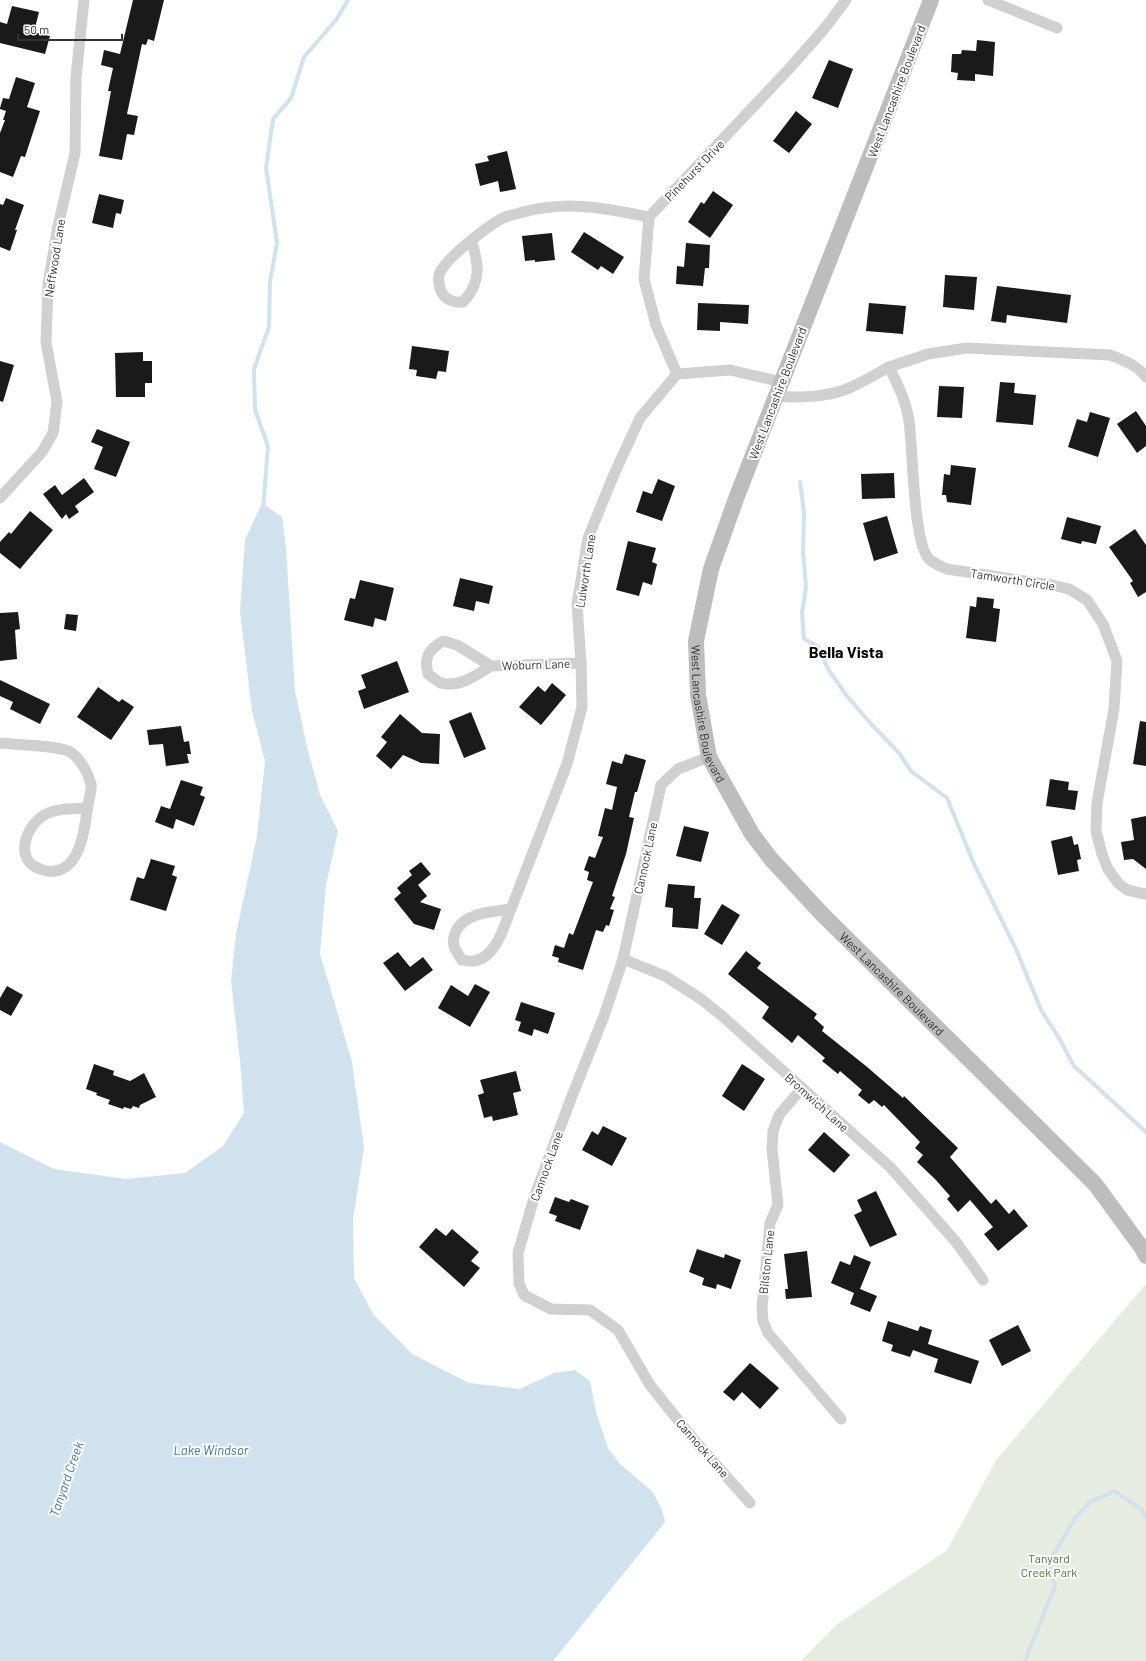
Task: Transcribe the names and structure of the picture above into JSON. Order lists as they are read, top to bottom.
{
  "streets": {
    "main road": ["West Lancashire Boulevard"],
    "street": [
      "Pinehurst Drive",
      "Neffwood Lane",
      "Lulworth Lane",
      "Tamworth Circle",
      "Woburn Lane",
      "Cannock Lane",
      "Bromwich Lane",
      "Bilston Lane"
    ]
  },
  "crossings": [
    ["West Lancashire Boulevard", "Cannock Lane"],
    ["Lulworth Lane", "Woburn Lane"],
    ["Cannock Lane", "Bromwich Lane"],
    ["Bromwich Lane", "Bilston Lane"]
  ],
  "districts": ["Bella Vista"],
  "water": ["Lake Windsor", "Tanyard Creek"],
  "parks": ["Tanyard Creek Park"],
  "scale_bar": "50 m"
}
